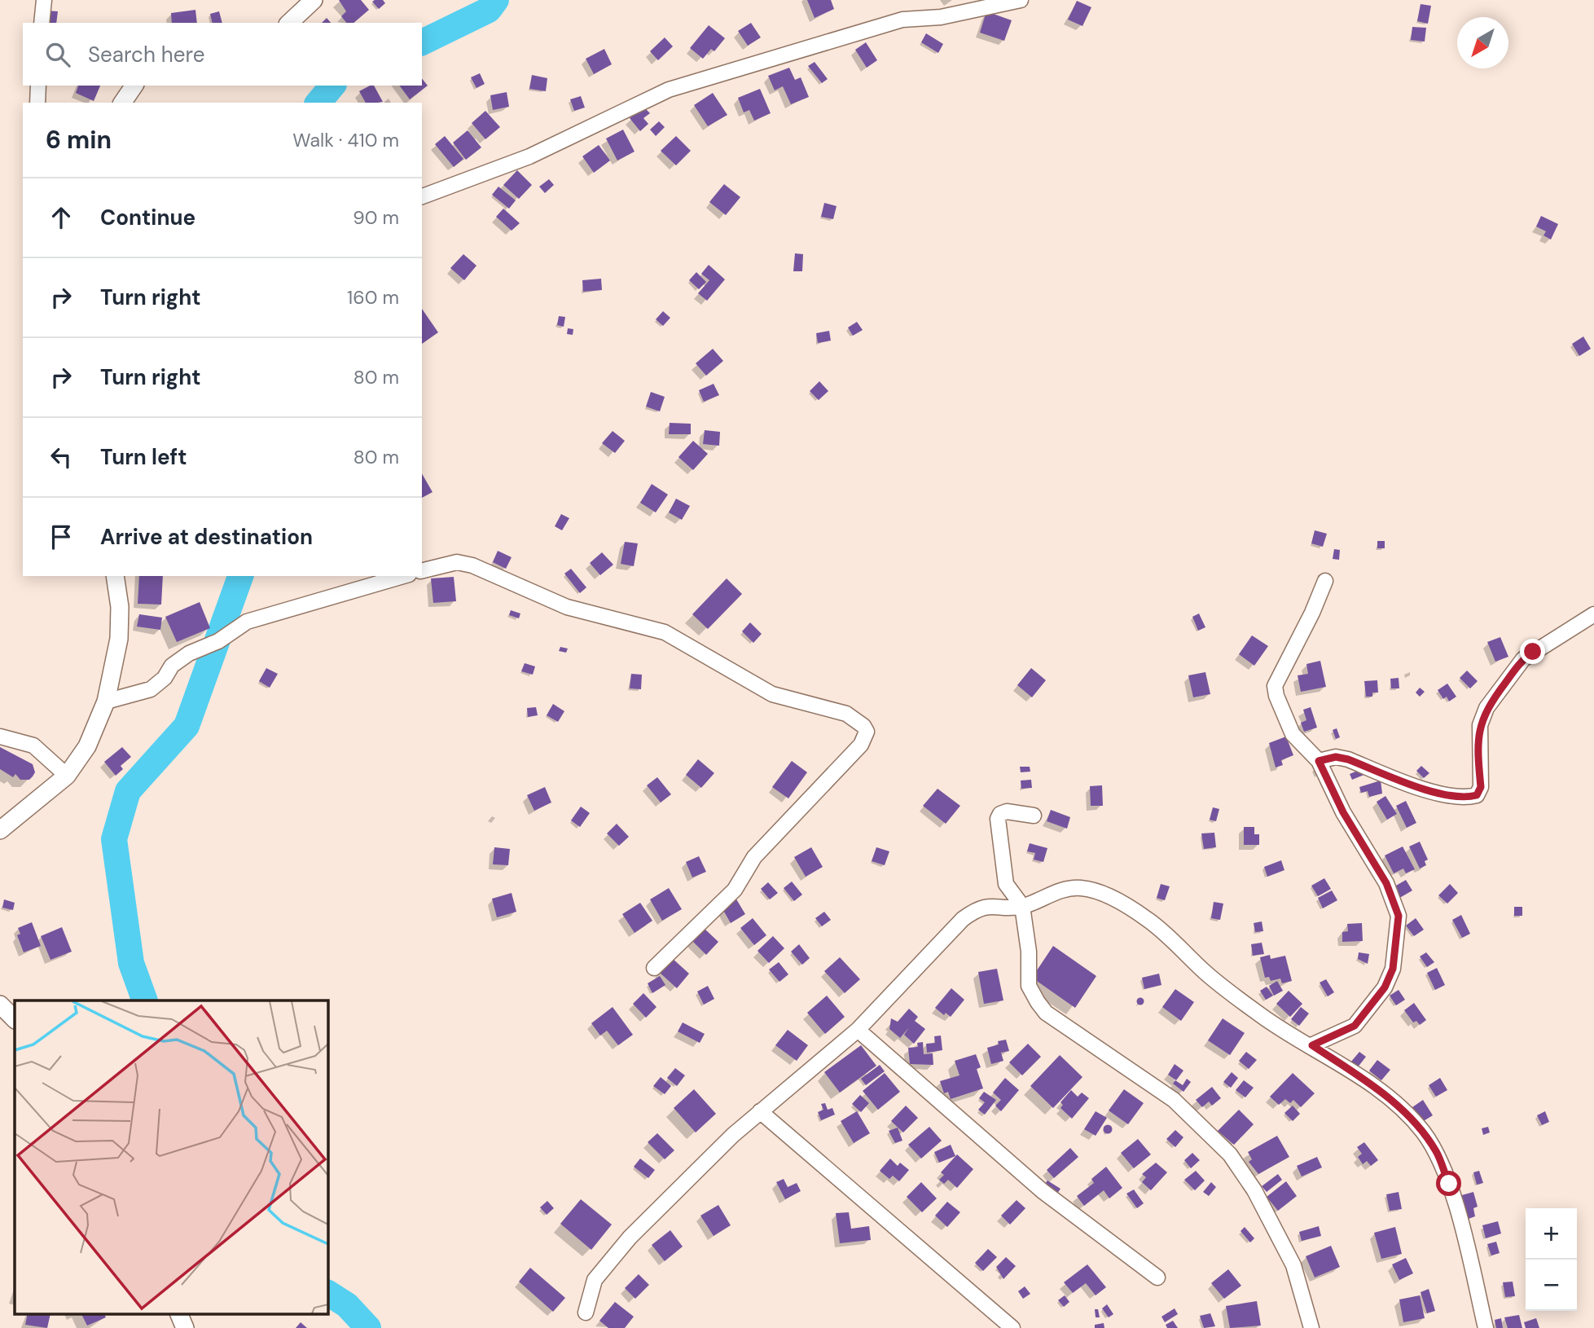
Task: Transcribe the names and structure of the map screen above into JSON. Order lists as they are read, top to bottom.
{
  "north": "bottom left",
  "page": {
    "search": "Search here",
    "heading": ["6 min", "Walk · 410 m"],
    "list": [
      ["Continue", "90 m"],
      ["Turn right", "160 m"],
      ["Turn right", "80 m"],
      ["Turn left", "80 m"],
      "Arrive at destination"
    ],
    "map_buttons": ["+", "−"]
  }
}
